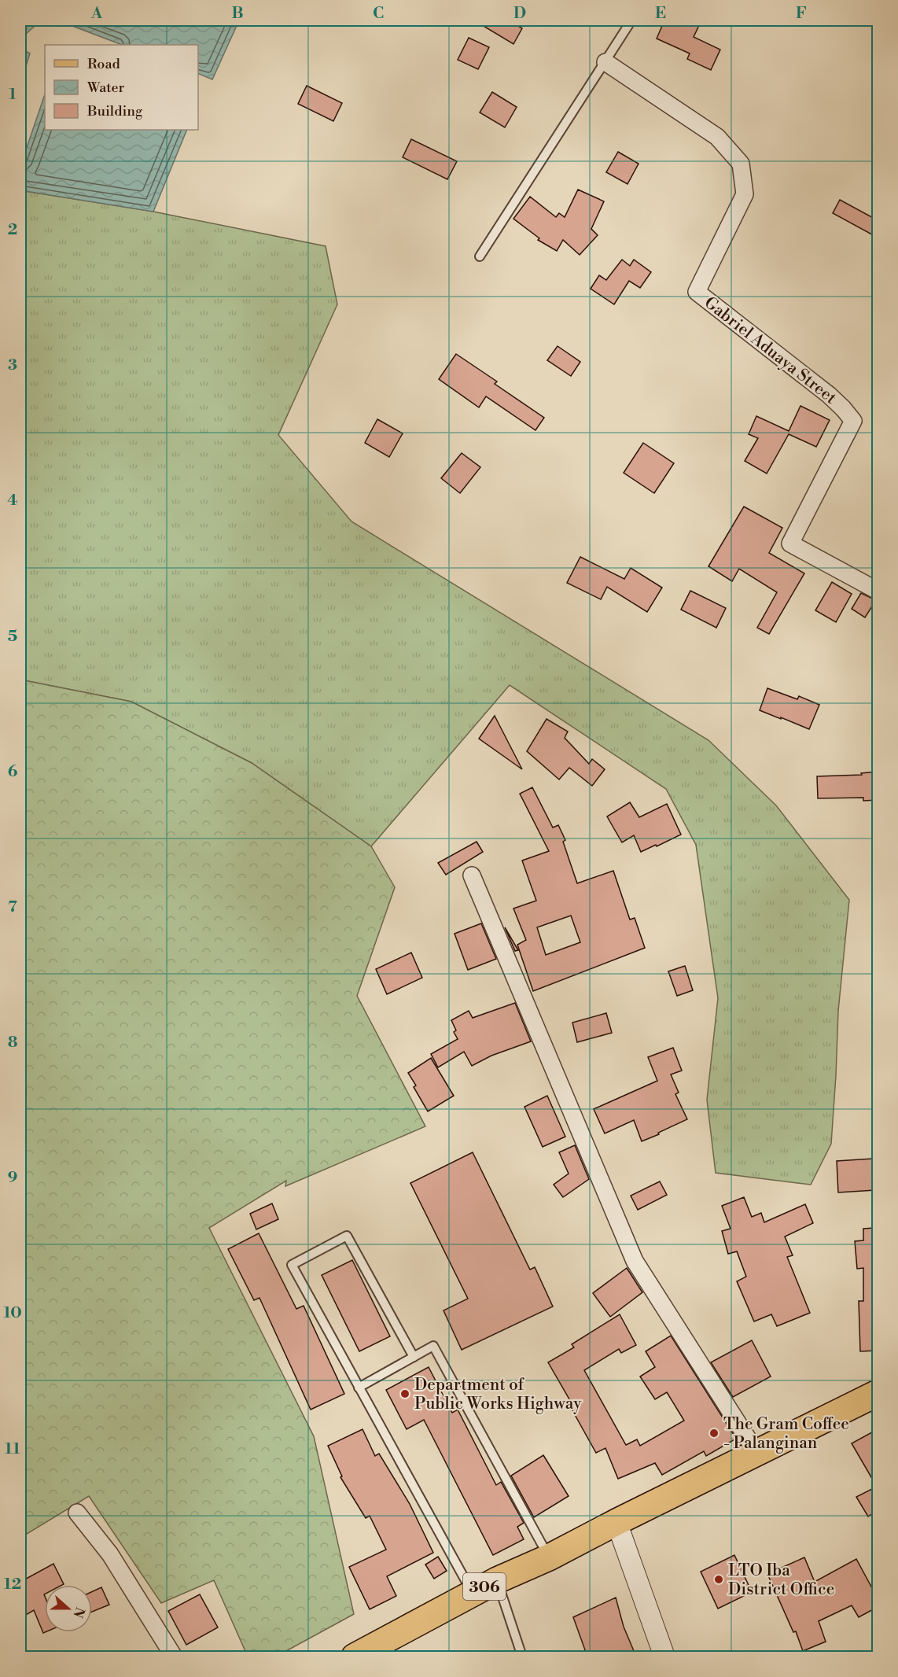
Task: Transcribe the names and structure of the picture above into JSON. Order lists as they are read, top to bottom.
{
  "streets": {
    "main road": ["306"],
    "street": ["Gabriel Aduaya Street"]
  },
  "places": ["Department of Public Works Highway", "The Gram Coffee - Palanginan", "LTO Iba District Office"],
  "legend": ["Road", "Water", "Building"],
  "north": "right",
  "grid": {
    "columns": [
      "A",
      "B",
      "C",
      "D",
      "E",
      "F"
    ],
    "rows": [
      "1",
      "2",
      "3",
      "4",
      "5",
      "6",
      "7",
      "8",
      "9",
      "10",
      "11",
      "12"
    ]
  }
}
